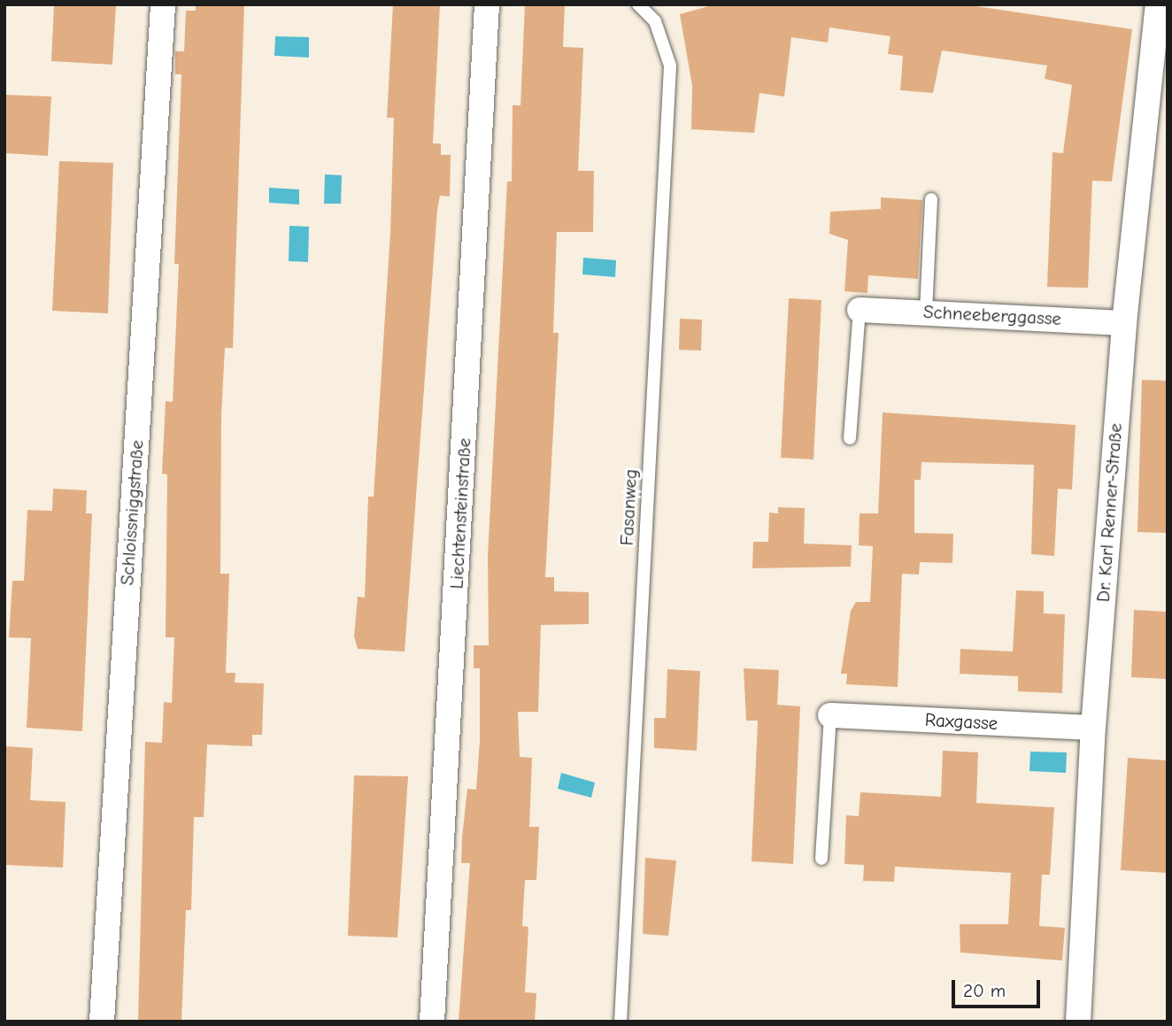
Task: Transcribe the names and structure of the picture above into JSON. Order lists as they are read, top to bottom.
{
  "streets": {
    "street": [
      "Schneeberggasse",
      "Schloissniggstraße",
      "Dr. Karl Renner-Straße",
      "Liechtensteinstraße",
      "Raxgasse"
    ],
    "lane": ["Fasanweg"]
  },
  "crossings": [
    ["Schneeberggasse", "Dr. Karl Renner-Straße"],
    ["Dr. Karl Renner-Straße", "Raxgasse"]
  ],
  "scale_bar": "20 m"
}
